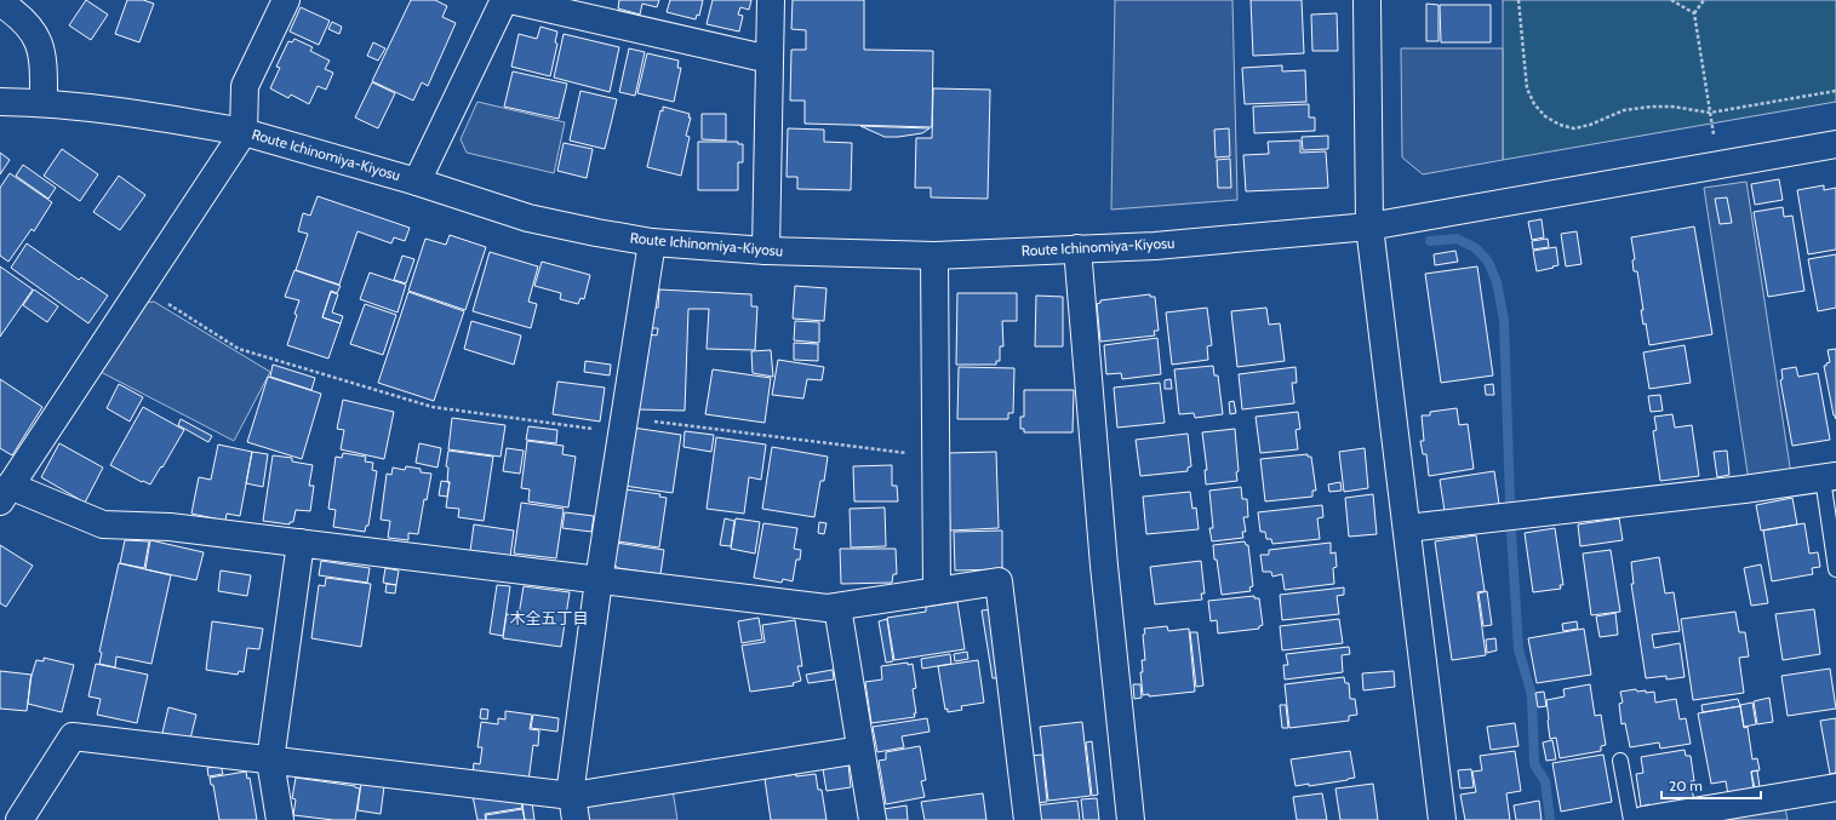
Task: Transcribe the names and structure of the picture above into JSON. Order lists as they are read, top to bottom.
{
  "streets": {
    "street": ["Route Ichinomiya-Kiyosu"]
  },
  "districts": ["木全五丁目"],
  "scale_bar": "20 m"
}
